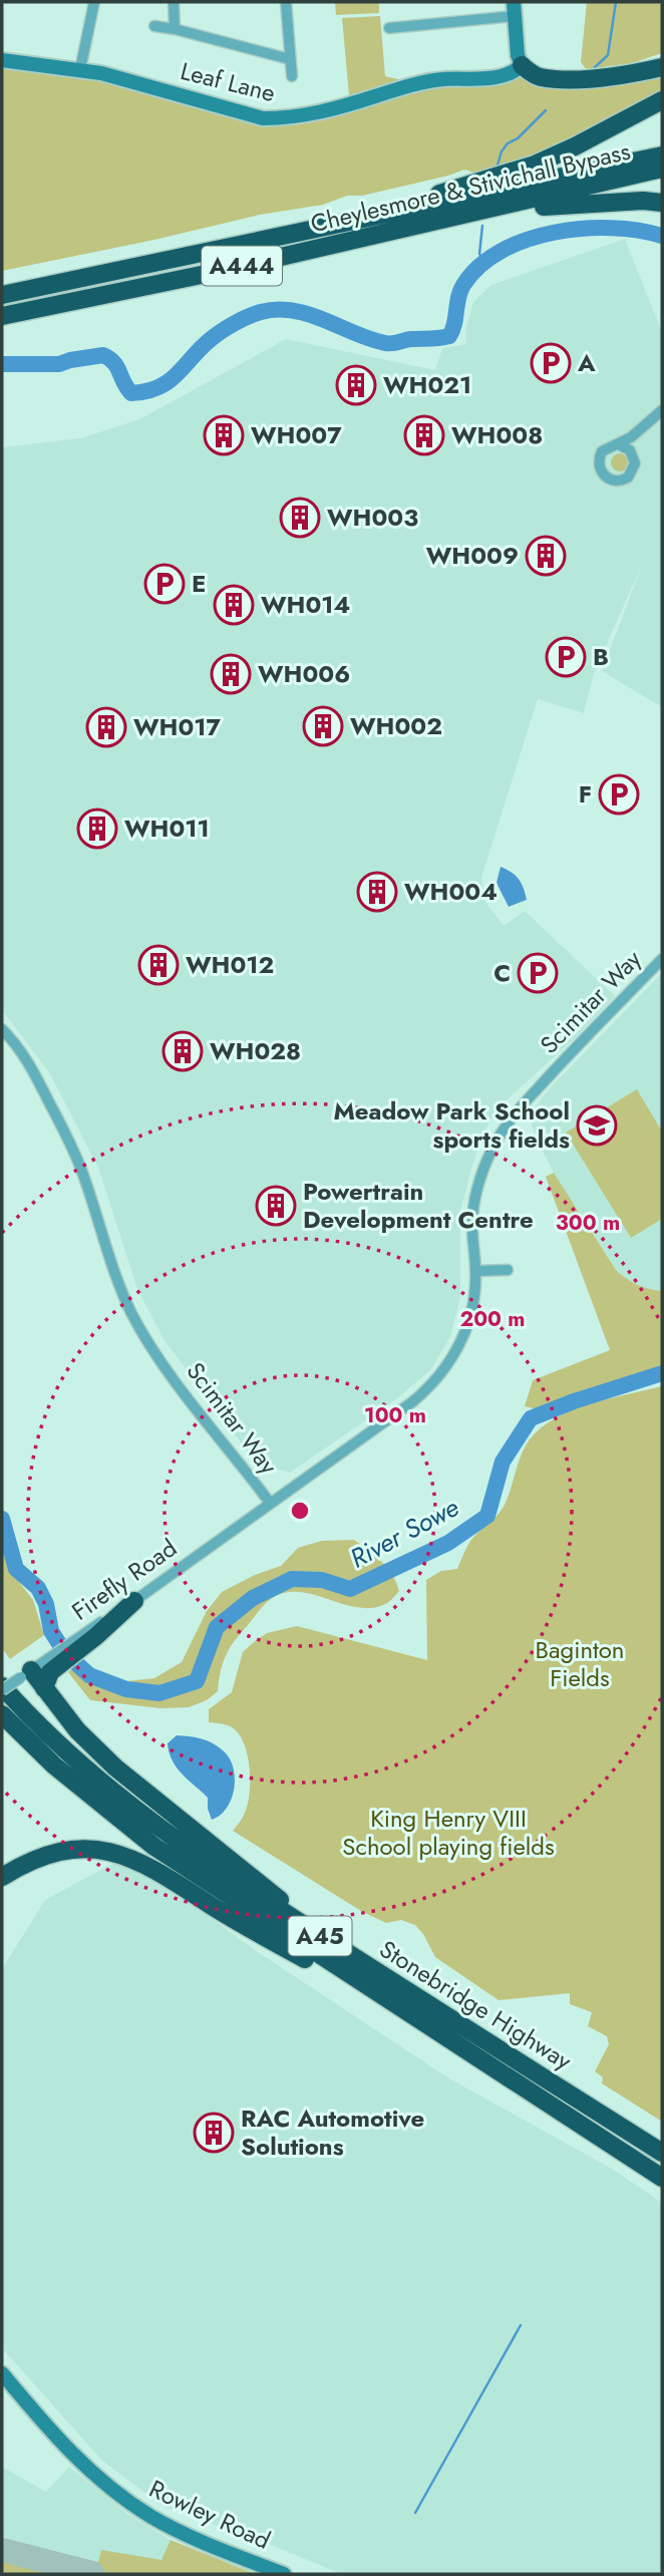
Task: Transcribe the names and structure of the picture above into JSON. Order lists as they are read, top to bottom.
{
  "streets": {
    "highway": [
      "Cheylesmore & Stivichall Bypass",
      "A444",
      "A45",
      "Stonebridge Highway"
    ],
    "street": [
      "Leaf Lane",
      "Scimitar Way",
      "Firefly Road",
      "Rowley Road"
    ]
  },
  "crossings": [
    ["Scimitar Way", "Firefly Road"]
  ],
  "water": ["River Sowe"],
  "parks": ["Baginton Fields", "King Henry VIII School playing fields"],
  "places": {
    "parking": [
      "A",
      "E",
      "B",
      "F",
      "C"
    ],
    "building": [
      "WH021",
      "WH007",
      "WH008",
      "WH003",
      "WH009",
      "WH014",
      "WH006",
      "WH002",
      "WH017",
      "WH011",
      "WH004",
      "WH012",
      "WH028",
      "Powertrain Development Centre",
      "RAC Automotive Solutions"
    ],
    "school or university": ["Meadow Park School sports fields"]
  },
  "rings": ["300 m", "200 m", "100 m"]
}
